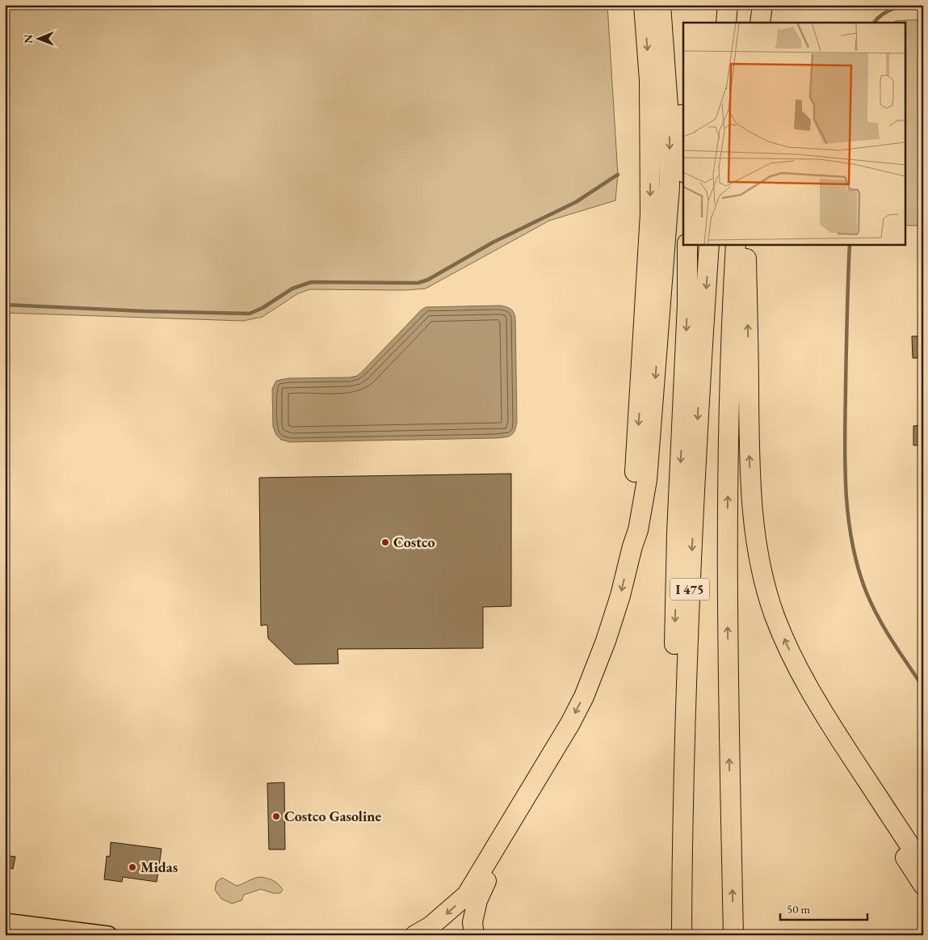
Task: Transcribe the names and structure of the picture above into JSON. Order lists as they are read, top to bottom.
{
  "streets": {
    "highway": ["I 475"]
  },
  "places": ["Costco", "Costco Gasoline", "Midas"],
  "scale_bar": "50 m",
  "north": "left"
}
